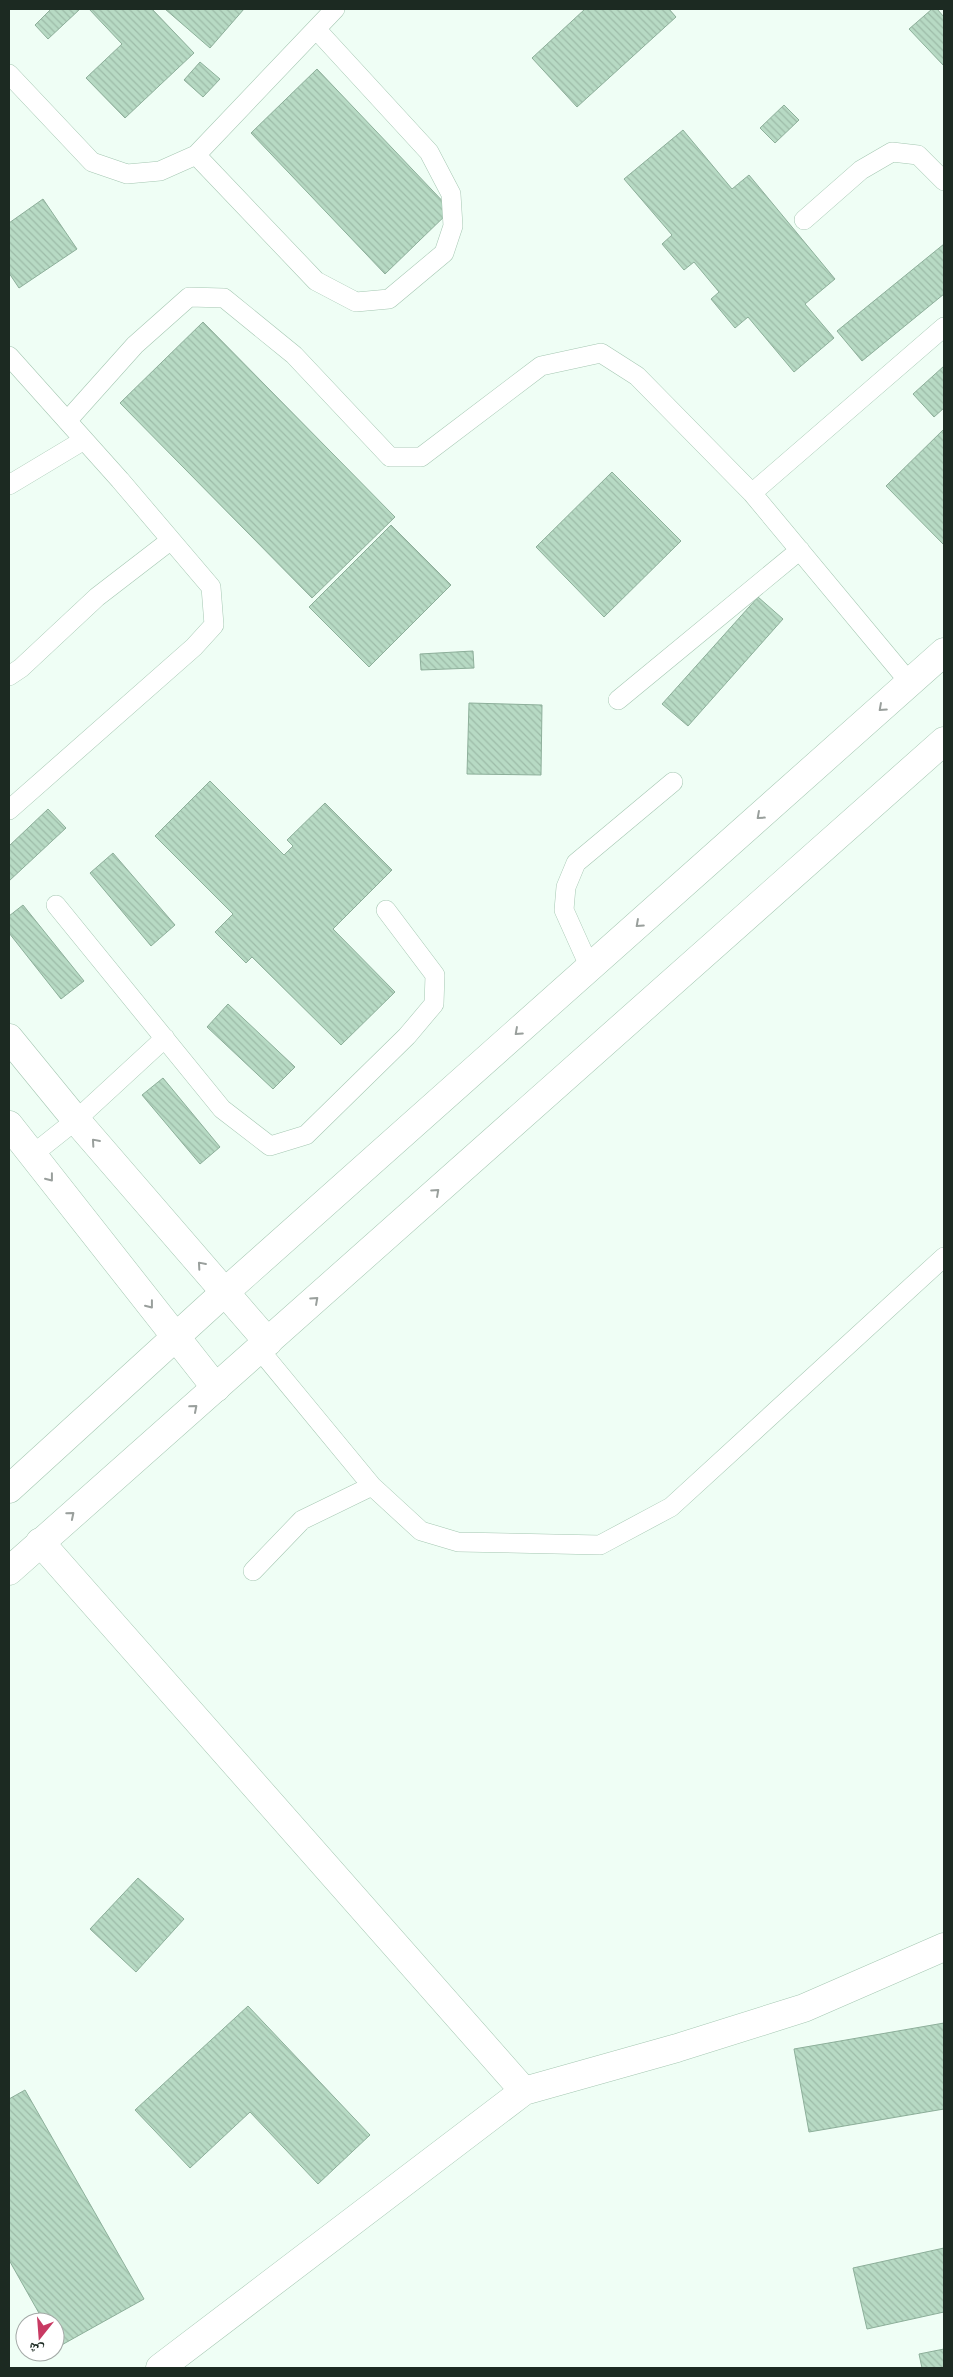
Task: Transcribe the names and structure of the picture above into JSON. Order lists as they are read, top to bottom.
{
  "north": "bottom"
}
